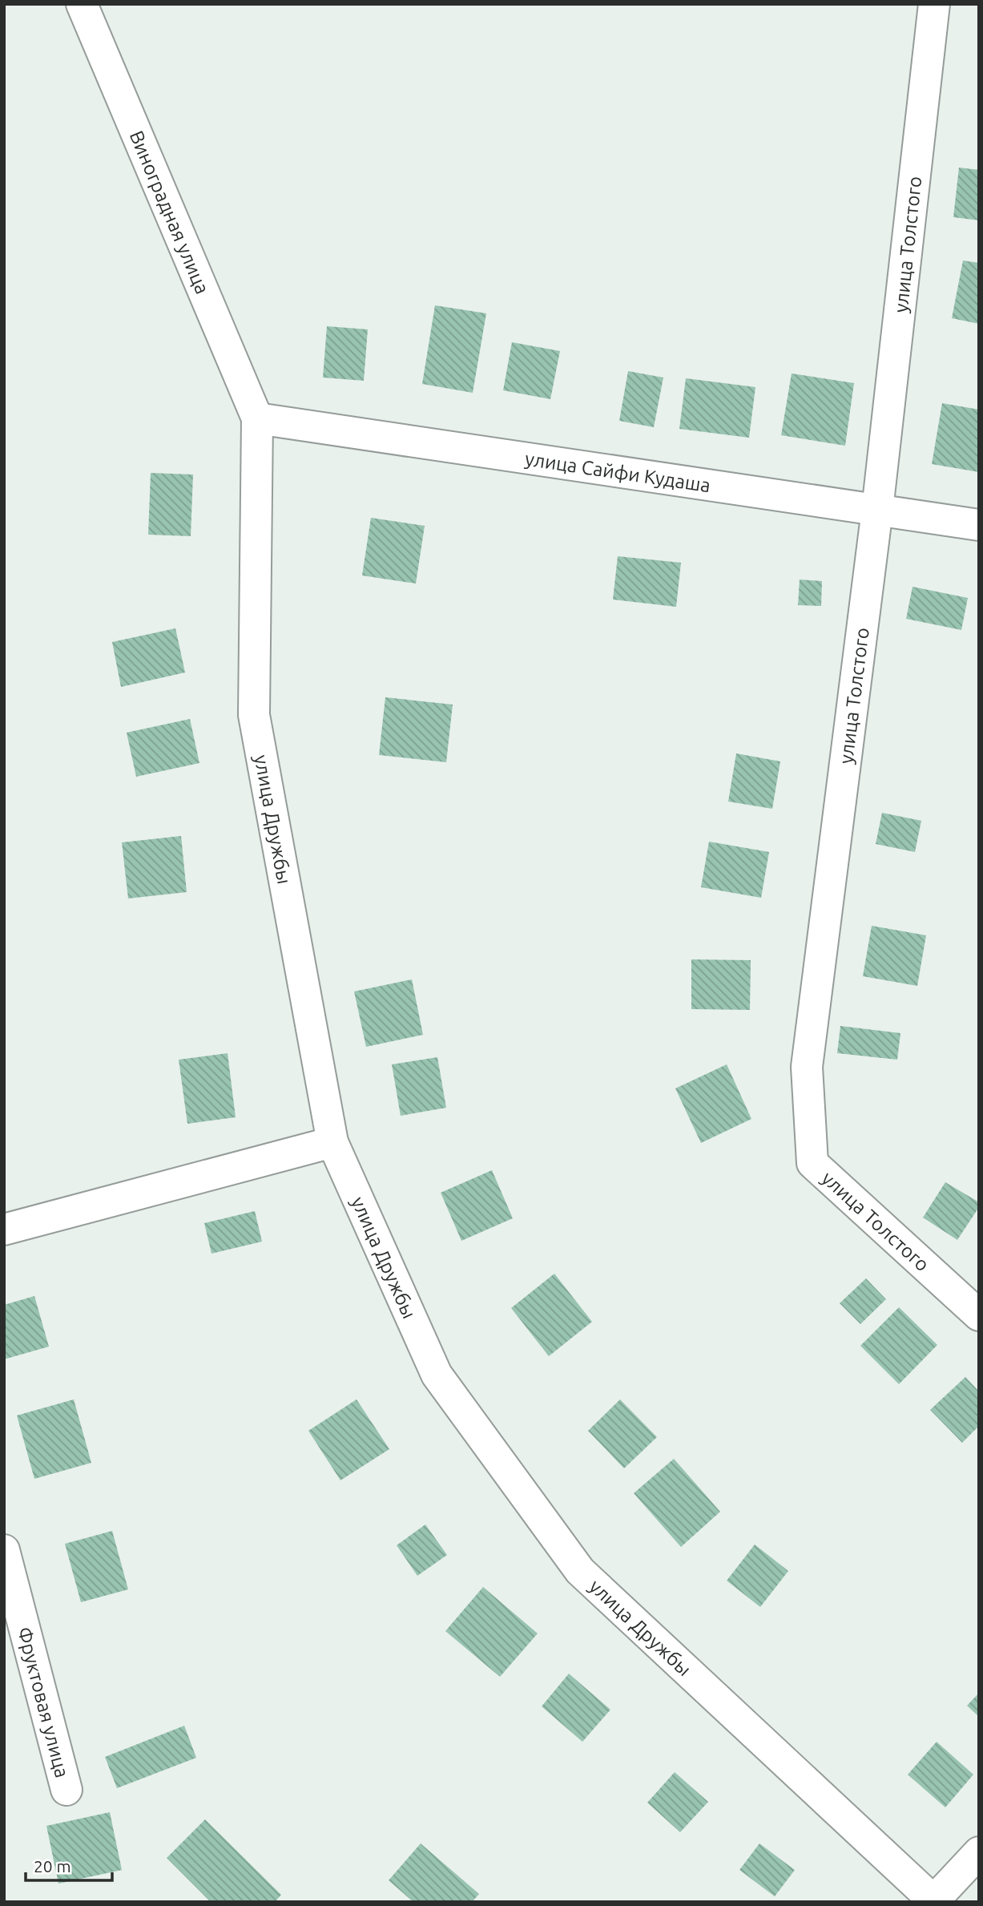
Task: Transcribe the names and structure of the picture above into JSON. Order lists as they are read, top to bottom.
{
  "streets": {
    "street": [
      "Виноградная улица",
      "улица Толстого",
      "улица Сайфи Кудаша",
      "улица Дружбы",
      "Фруктовая улица"
    ]
  },
  "crossings": [
    ["Виноградная улица", "улица Сайфи Кудаша"],
    ["Виноградная улица", "улица Дружбы"],
    ["улица Толстого", "улица Сайфи Кудаша"],
    ["улица Сайфи Кудаша", "улица Дружбы"]
  ],
  "scale_bar": "20 m"
}
